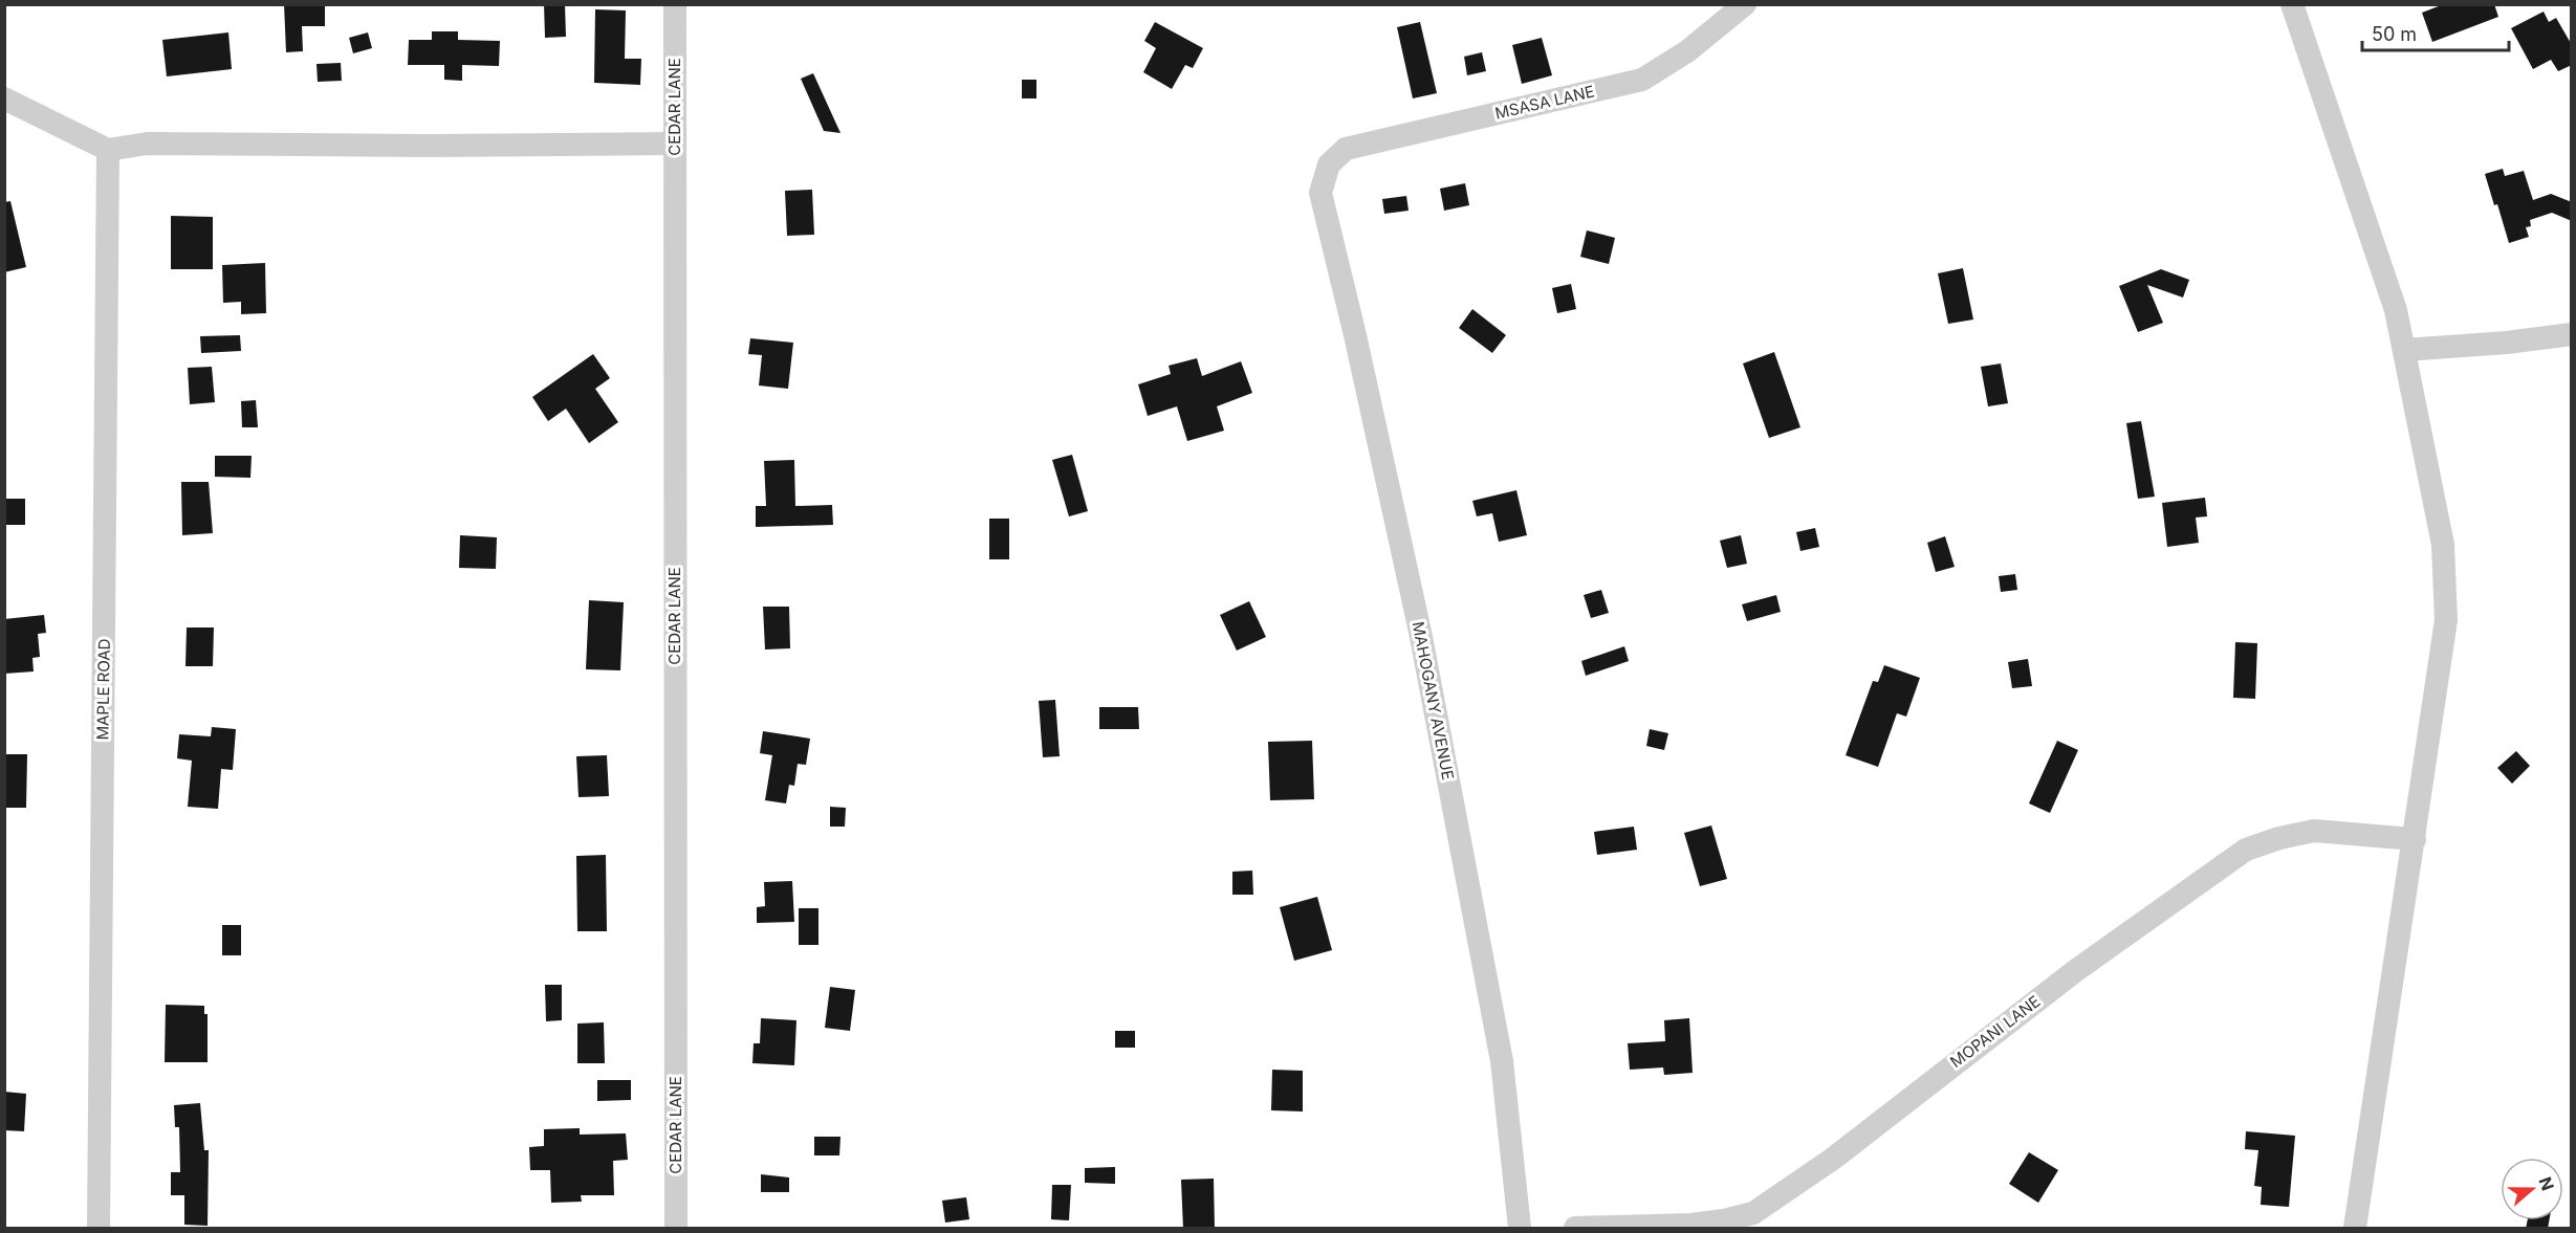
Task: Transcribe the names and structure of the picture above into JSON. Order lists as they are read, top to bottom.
{
  "streets": {
    "street": [
      "MSASA LANE",
      "CEDAR LANE",
      "MAPLE ROAD",
      "MAHOGANY AVENUE",
      "MOPANI LANE"
    ]
  },
  "crossings": [
    ["MSASA LANE", "MAHOGANY AVENUE"]
  ],
  "scale_bar": "50 m",
  "north": "right"
}
